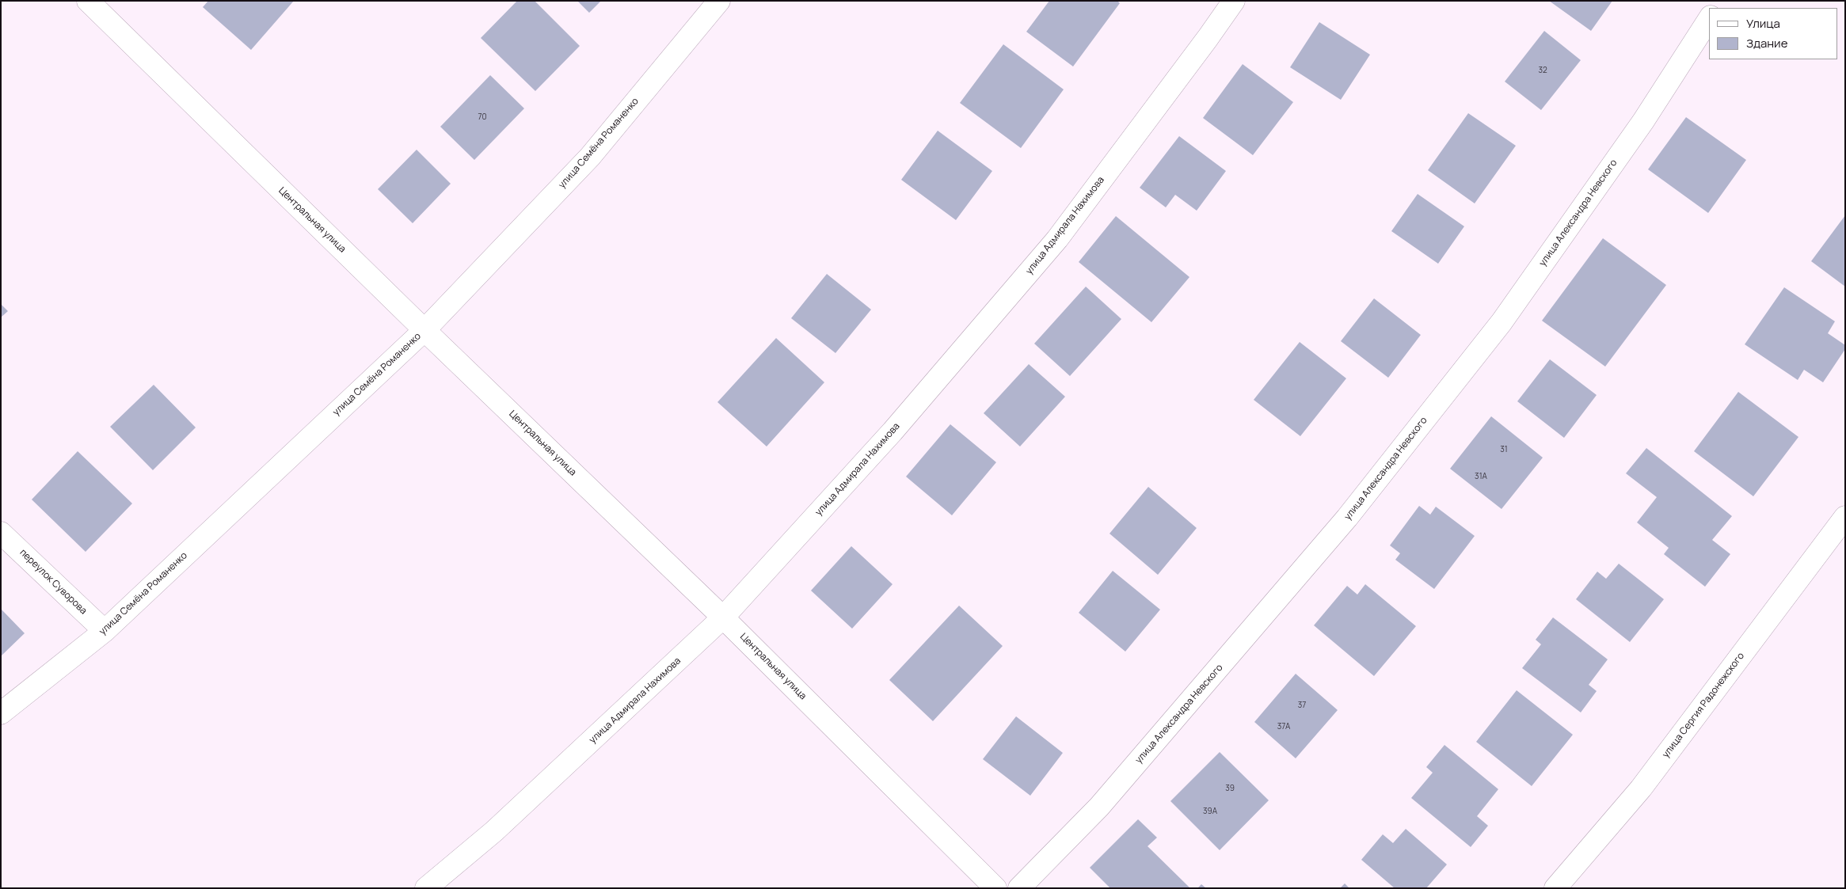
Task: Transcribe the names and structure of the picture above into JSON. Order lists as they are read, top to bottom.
{
  "streets": {
    "street": [
      "улица Семёна Романенко",
      "улица Александра Невского",
      "Центральная улица",
      "улица Адмирала Нахимова",
      "переулок Суворова",
      "улица Сергия Радонежского"
    ]
  },
  "crossings": [
    ["улица Семёна Романенко", "Центральная улица"],
    ["улица Семёна Романенко", "переулок Суворова"],
    ["Центральная улица", "улица Адмирала Нахимова"]
  ],
  "house_numbers": [
    "32",
    "70",
    "31",
    "31А",
    "37",
    "37А",
    "39",
    "39А"
  ],
  "legend": ["Улица", "Здание"]
}
